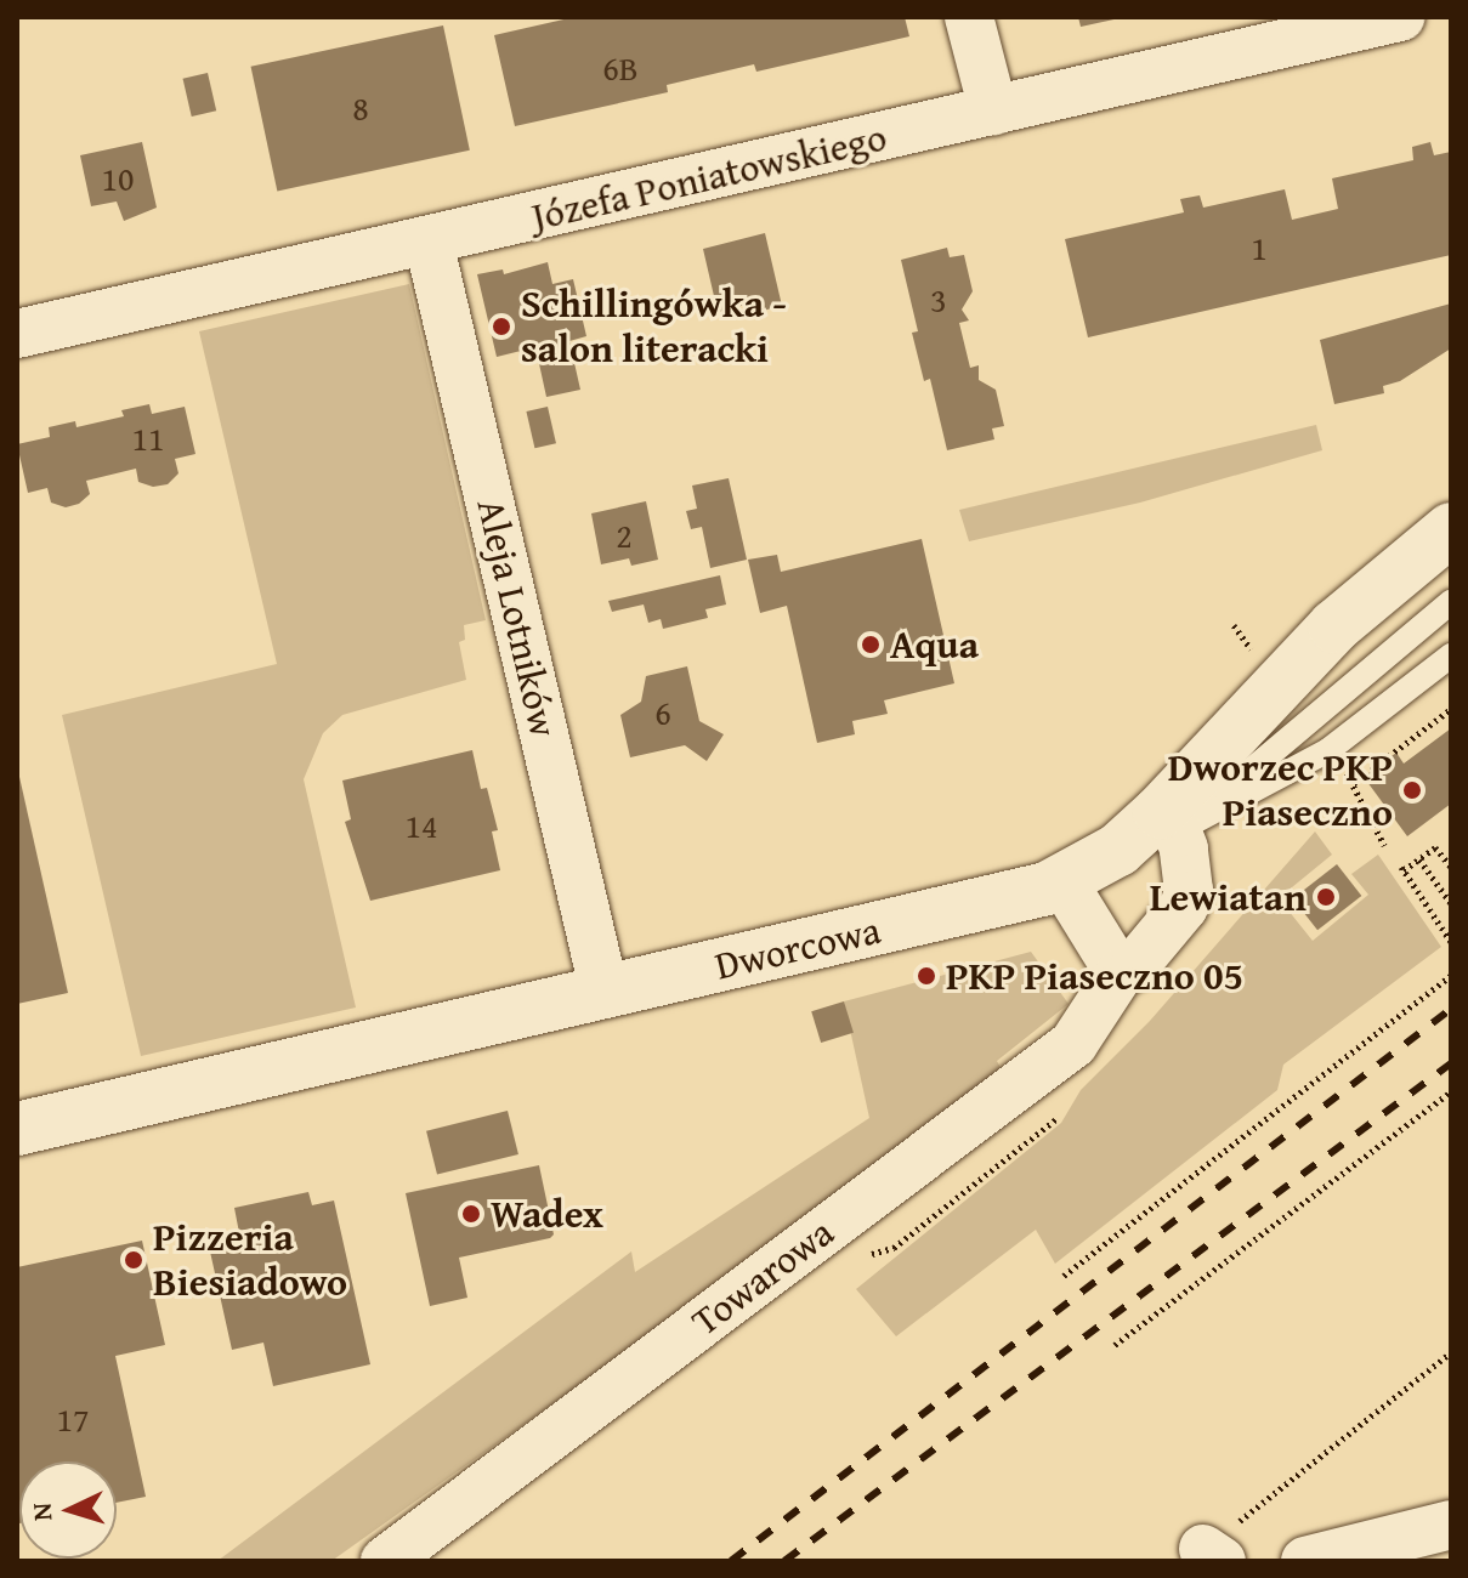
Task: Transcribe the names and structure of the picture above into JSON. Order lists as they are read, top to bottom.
{
  "streets": {
    "street": [
      "Józefa Poniatowskiego",
      "Aleja Lotników",
      "Dworcowa",
      "Towarowa"
    ]
  },
  "crossings": [
    ["Józefa Poniatowskiego", "Aleja Lotników"],
    ["Aleja Lotników", "Dworcowa"],
    ["Dworcowa", "Towarowa"]
  ],
  "places": [
    "Schillingówka - salon literacki",
    "Aqua",
    "Dworzec PKP Piaseczno",
    "Lewiatan",
    "PKP Piaseczno 05",
    "Wadex",
    "Pizzeria Biesiadowo"
  ],
  "house_numbers": [
    "6B",
    "8",
    "10",
    "1",
    "3",
    "11",
    "2",
    "6",
    "14",
    "17"
  ],
  "north": "left"
}
